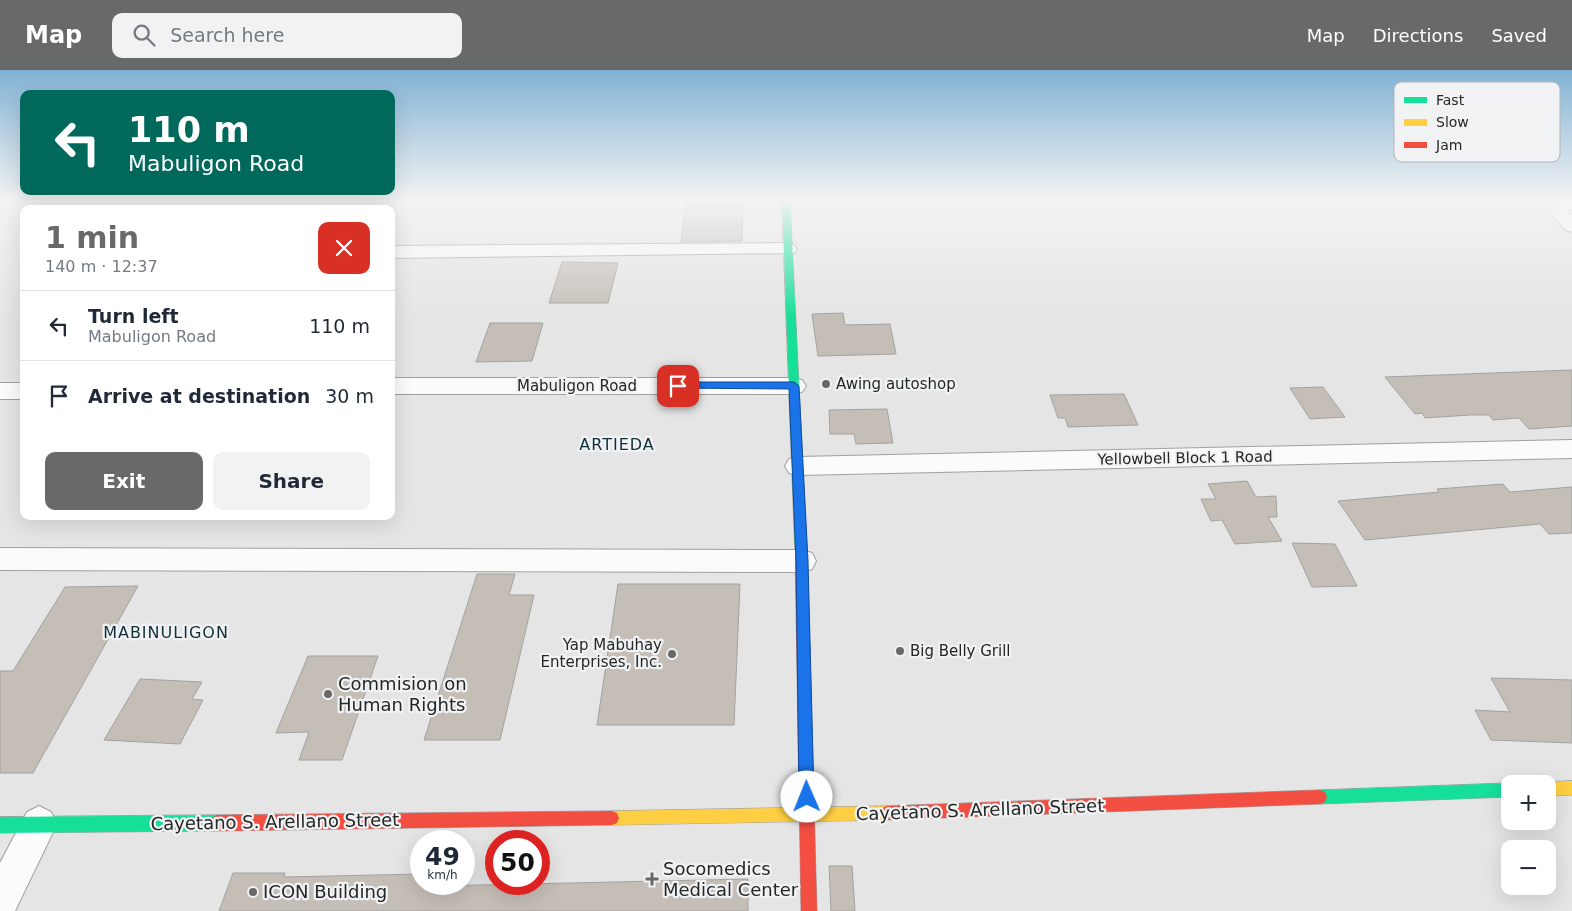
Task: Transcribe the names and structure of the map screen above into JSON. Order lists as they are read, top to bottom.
{
  "streets": {
    "main road": ["Cayetano S. Arellano Street"],
    "street": ["Mabuligon Road", "Yellowbell Block 1 Road"]
  },
  "districts": ["ARTIEDA", "MABINULIGON"],
  "places": {
    "other": [
      "Awing autoshop",
      "Big Belly Grill",
      "Yap Mabuhay Enterprises, Inc.",
      "Commision on Human Rights",
      "ICON Building"
    ],
    "health": ["Socomedics Medical Center"]
  },
  "legend": ["Fast", "Slow", "Jam"],
  "page": {
    "header": "Map",
    "search": "Search here",
    "nav": ["Map", "Directions", "Saved"],
    "turn": ["110 m", "Mabuligon Road"],
    "heading": ["1 min", "140 m · 12:37"],
    "list": [
      {
        "name": "Turn left",
        "note": "Mabuligon Road",
        "value": "110 m"
      },
      {
        "name": "Arrive at destination",
        "value": "30 m"
      }
    ],
    "buttons": ["Exit", "Share"],
    "map_buttons": ["+", "−"],
    "speed": "49 km/h",
    "limit": "50"
  }
}
